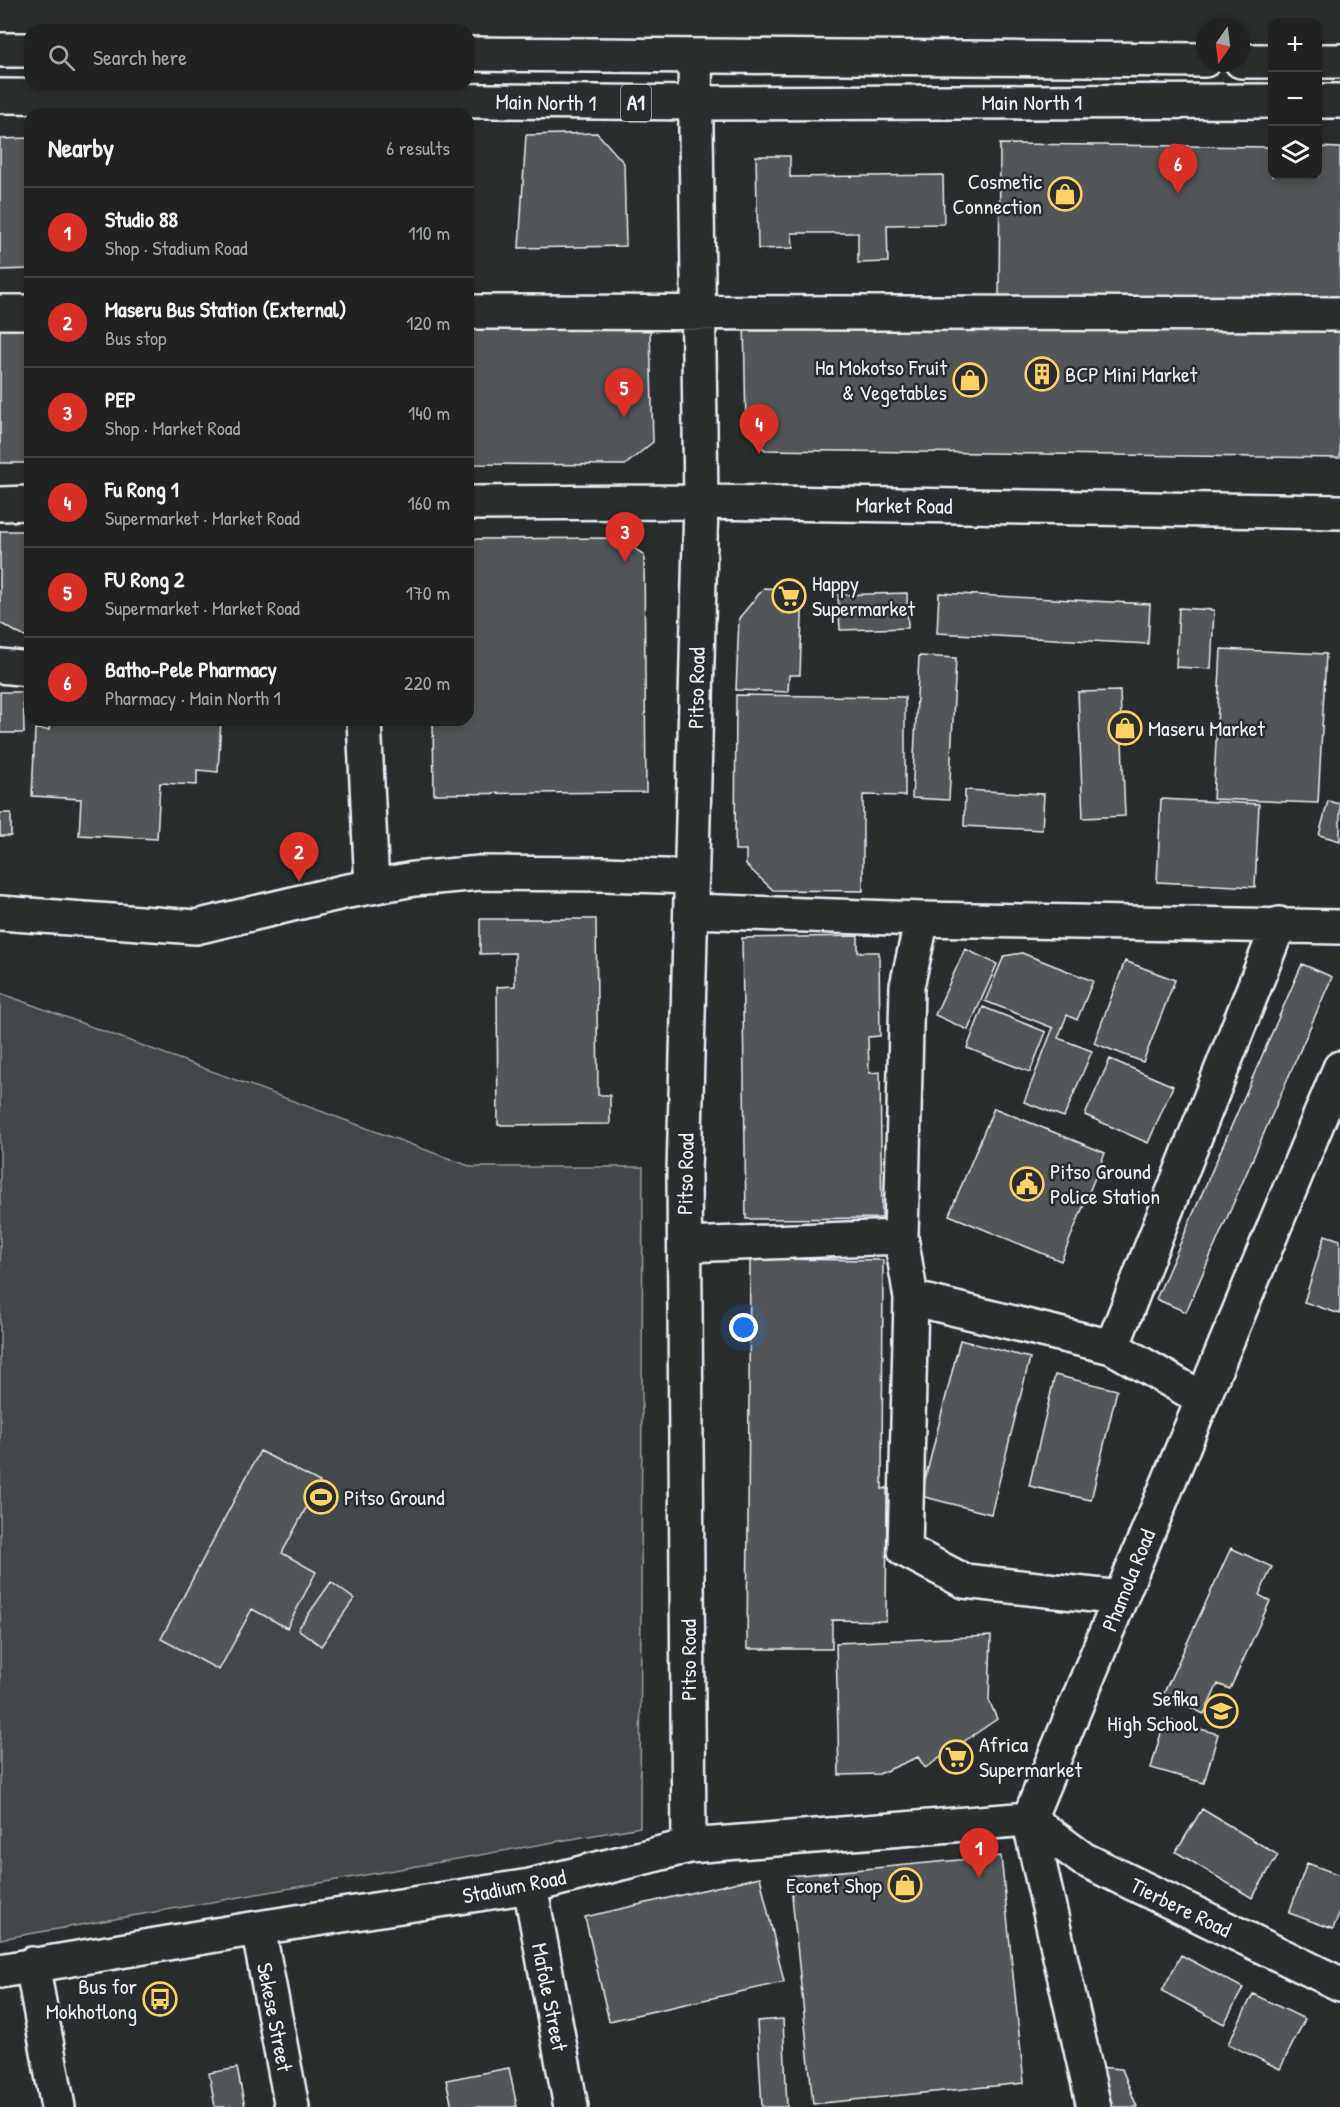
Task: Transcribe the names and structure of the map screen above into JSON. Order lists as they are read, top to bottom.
{
  "streets": {
    "street": [
      "Main North 1",
      "A1",
      "Market Road",
      "Pitso Road",
      "Phamola Road",
      "Stadium Road",
      "Tierbere Road",
      "Mafole Street",
      "Sekese Street"
    ]
  },
  "crossings": [
    ["Main North 1", "Pitso Road"],
    ["Market Road", "Pitso Road"],
    ["Pitso Road", "Stadium Road"],
    ["Phamola Road", "Stadium Road"],
    ["Phamola Road", "Tierbere Road"],
    ["Stadium Road", "Tierbere Road"],
    ["Stadium Road", "Mafole Street"],
    ["Stadium Road", "Sekese Street"]
  ],
  "places": {
    "shop": [
      "Cosmetic Connection",
      "Ha Mokotso Fruit & Vegetables",
      "Maseru Market",
      "Econet Shop"
    ],
    "building": ["BCP Mini Market"],
    "supermarket": ["Happy Supermarket", "Africa Supermarket"],
    "public building": ["Pitso Ground Police Station"],
    "sports": ["Pitso Ground"],
    "school or university": ["Sefika High School"],
    "bus stop": ["Bus for Mokhotlong"]
  },
  "north": "bottom",
  "page": {
    "map_buttons": ["+", "−"],
    "search": "Search here",
    "heading": ["Nearby", "6 results"],
    "pins": [
      "6",
      "5",
      "4",
      "3",
      "2",
      "1"
    ],
    "list": [
      {
        "mark": "1",
        "name": "Studio 88",
        "note": "Shop · Stadium Road",
        "value": "110 m"
      },
      {
        "mark": "2",
        "name": "Maseru Bus Station (External)",
        "note": "Bus stop",
        "value": "120 m"
      },
      {
        "mark": "3",
        "name": "PEP",
        "note": "Shop · Market Road",
        "value": "140 m"
      },
      {
        "mark": "4",
        "name": "Fu Rong 1",
        "note": "Supermarket · Market Road",
        "value": "160 m"
      },
      {
        "mark": "5",
        "name": "FU Rong 2",
        "note": "Supermarket · Market Road",
        "value": "170 m"
      },
      {
        "mark": "6",
        "name": "Batho-Pele Pharmacy",
        "note": "Pharmacy · Main North 1",
        "value": "220 m"
      }
    ]
  }
}
